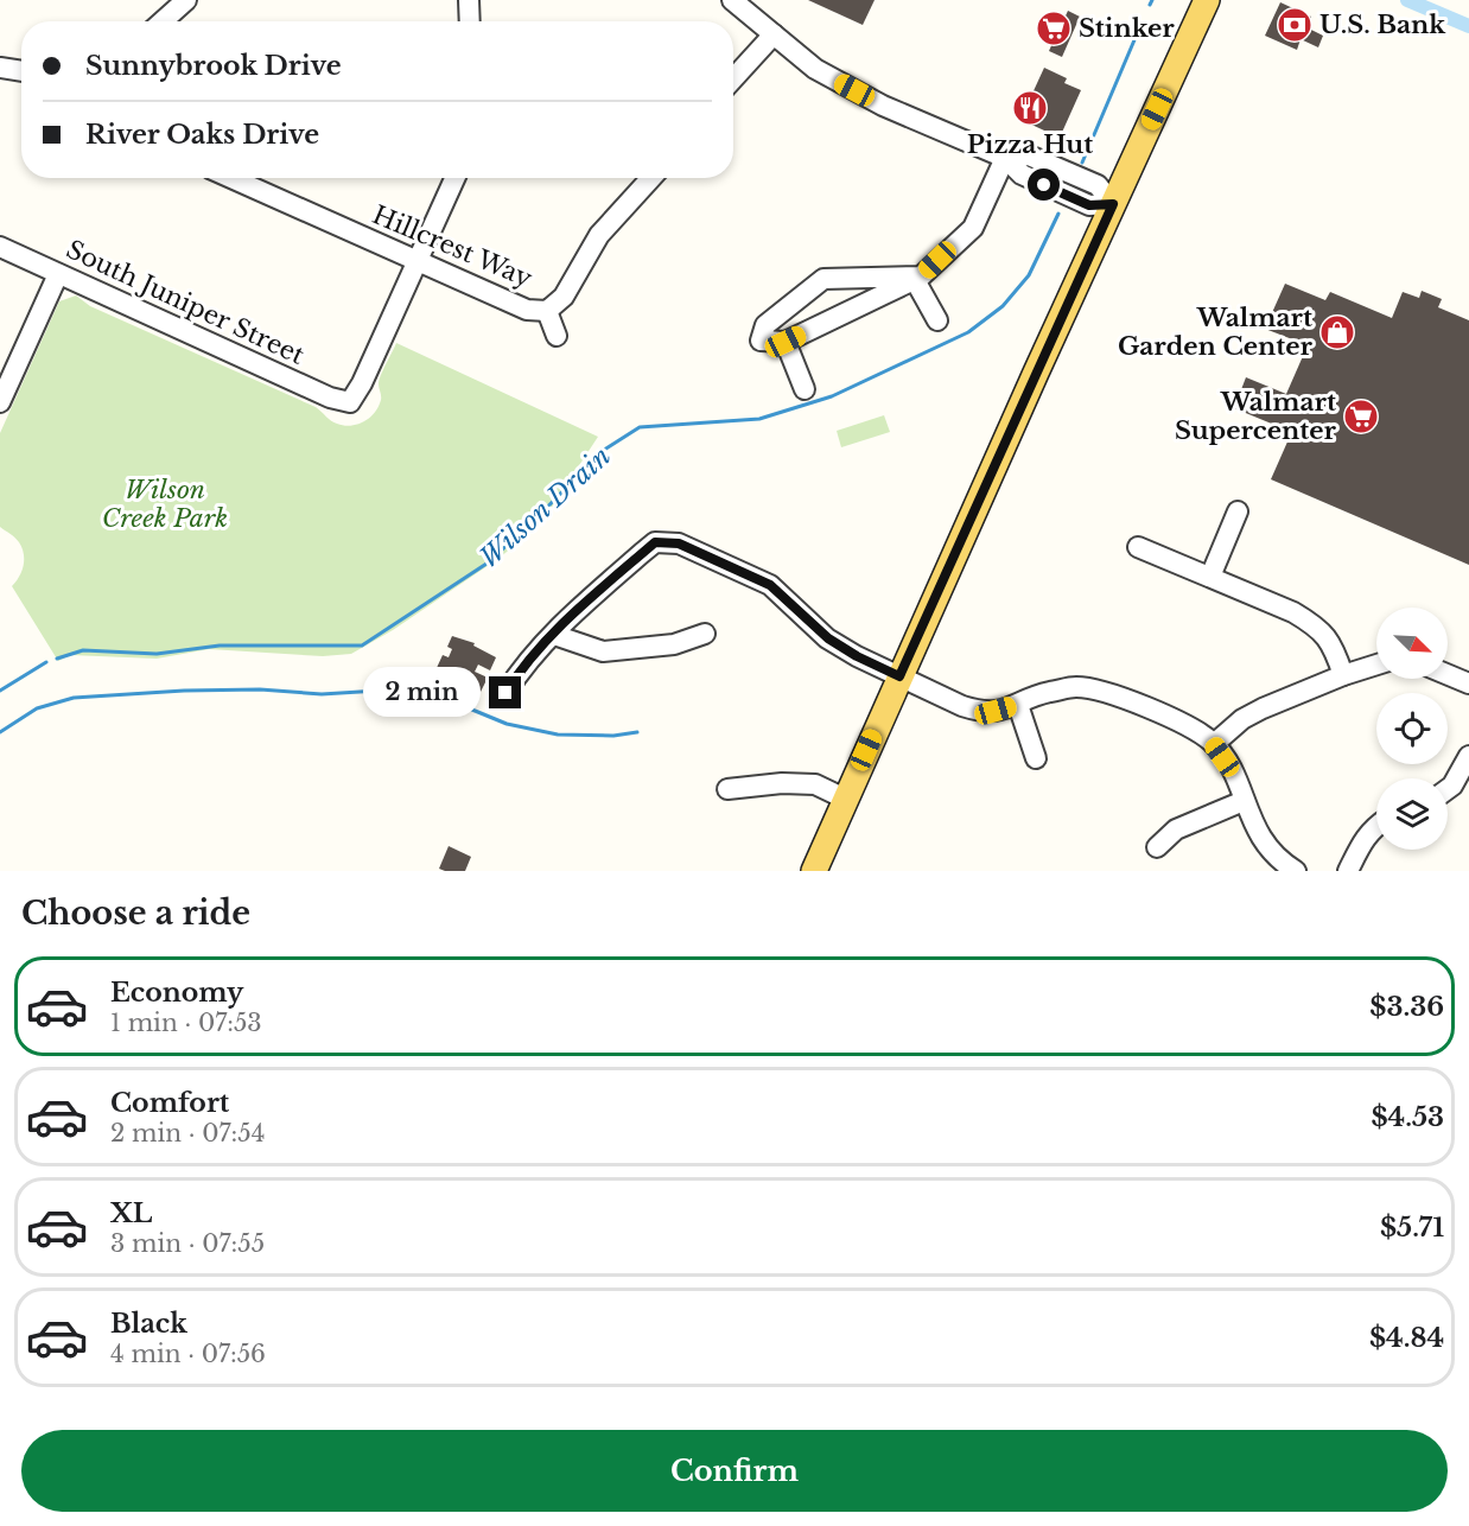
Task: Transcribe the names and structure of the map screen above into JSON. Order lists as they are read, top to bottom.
{
  "streets": {
    "street": ["Hillcrest Way", "South Juniper Street"]
  },
  "crossings": [
    ["Hillcrest Way", "South Juniper Street"]
  ],
  "water": ["Wilson Drain"],
  "parks": ["Wilson Creek Park"],
  "places": {
    "bank": ["U.S. Bank"],
    "supermarket": ["Stinker", "Walmart Supercenter"],
    "restaurant": ["Pizza Hut"],
    "shop": ["Walmart Garden Center"]
  },
  "north": "bottom right",
  "page": {
    "banner": ["Sunnybrook Drive", "River Oaks Drive"],
    "bubble": "2 min",
    "heading": "Choose a ride",
    "list": [
      {
        "name": "Economy",
        "note": "1 min · 07:53",
        "value": "$3.36"
      },
      {
        "name": "Comfort",
        "note": "2 min · 07:54",
        "value": "$4.53"
      },
      {
        "name": "XL",
        "note": "3 min · 07:55",
        "value": "$5.71"
      },
      {
        "name": "Black",
        "note": "4 min · 07:56",
        "value": "$4.84"
      }
    ],
    "buttons": "Confirm"
  }
}
